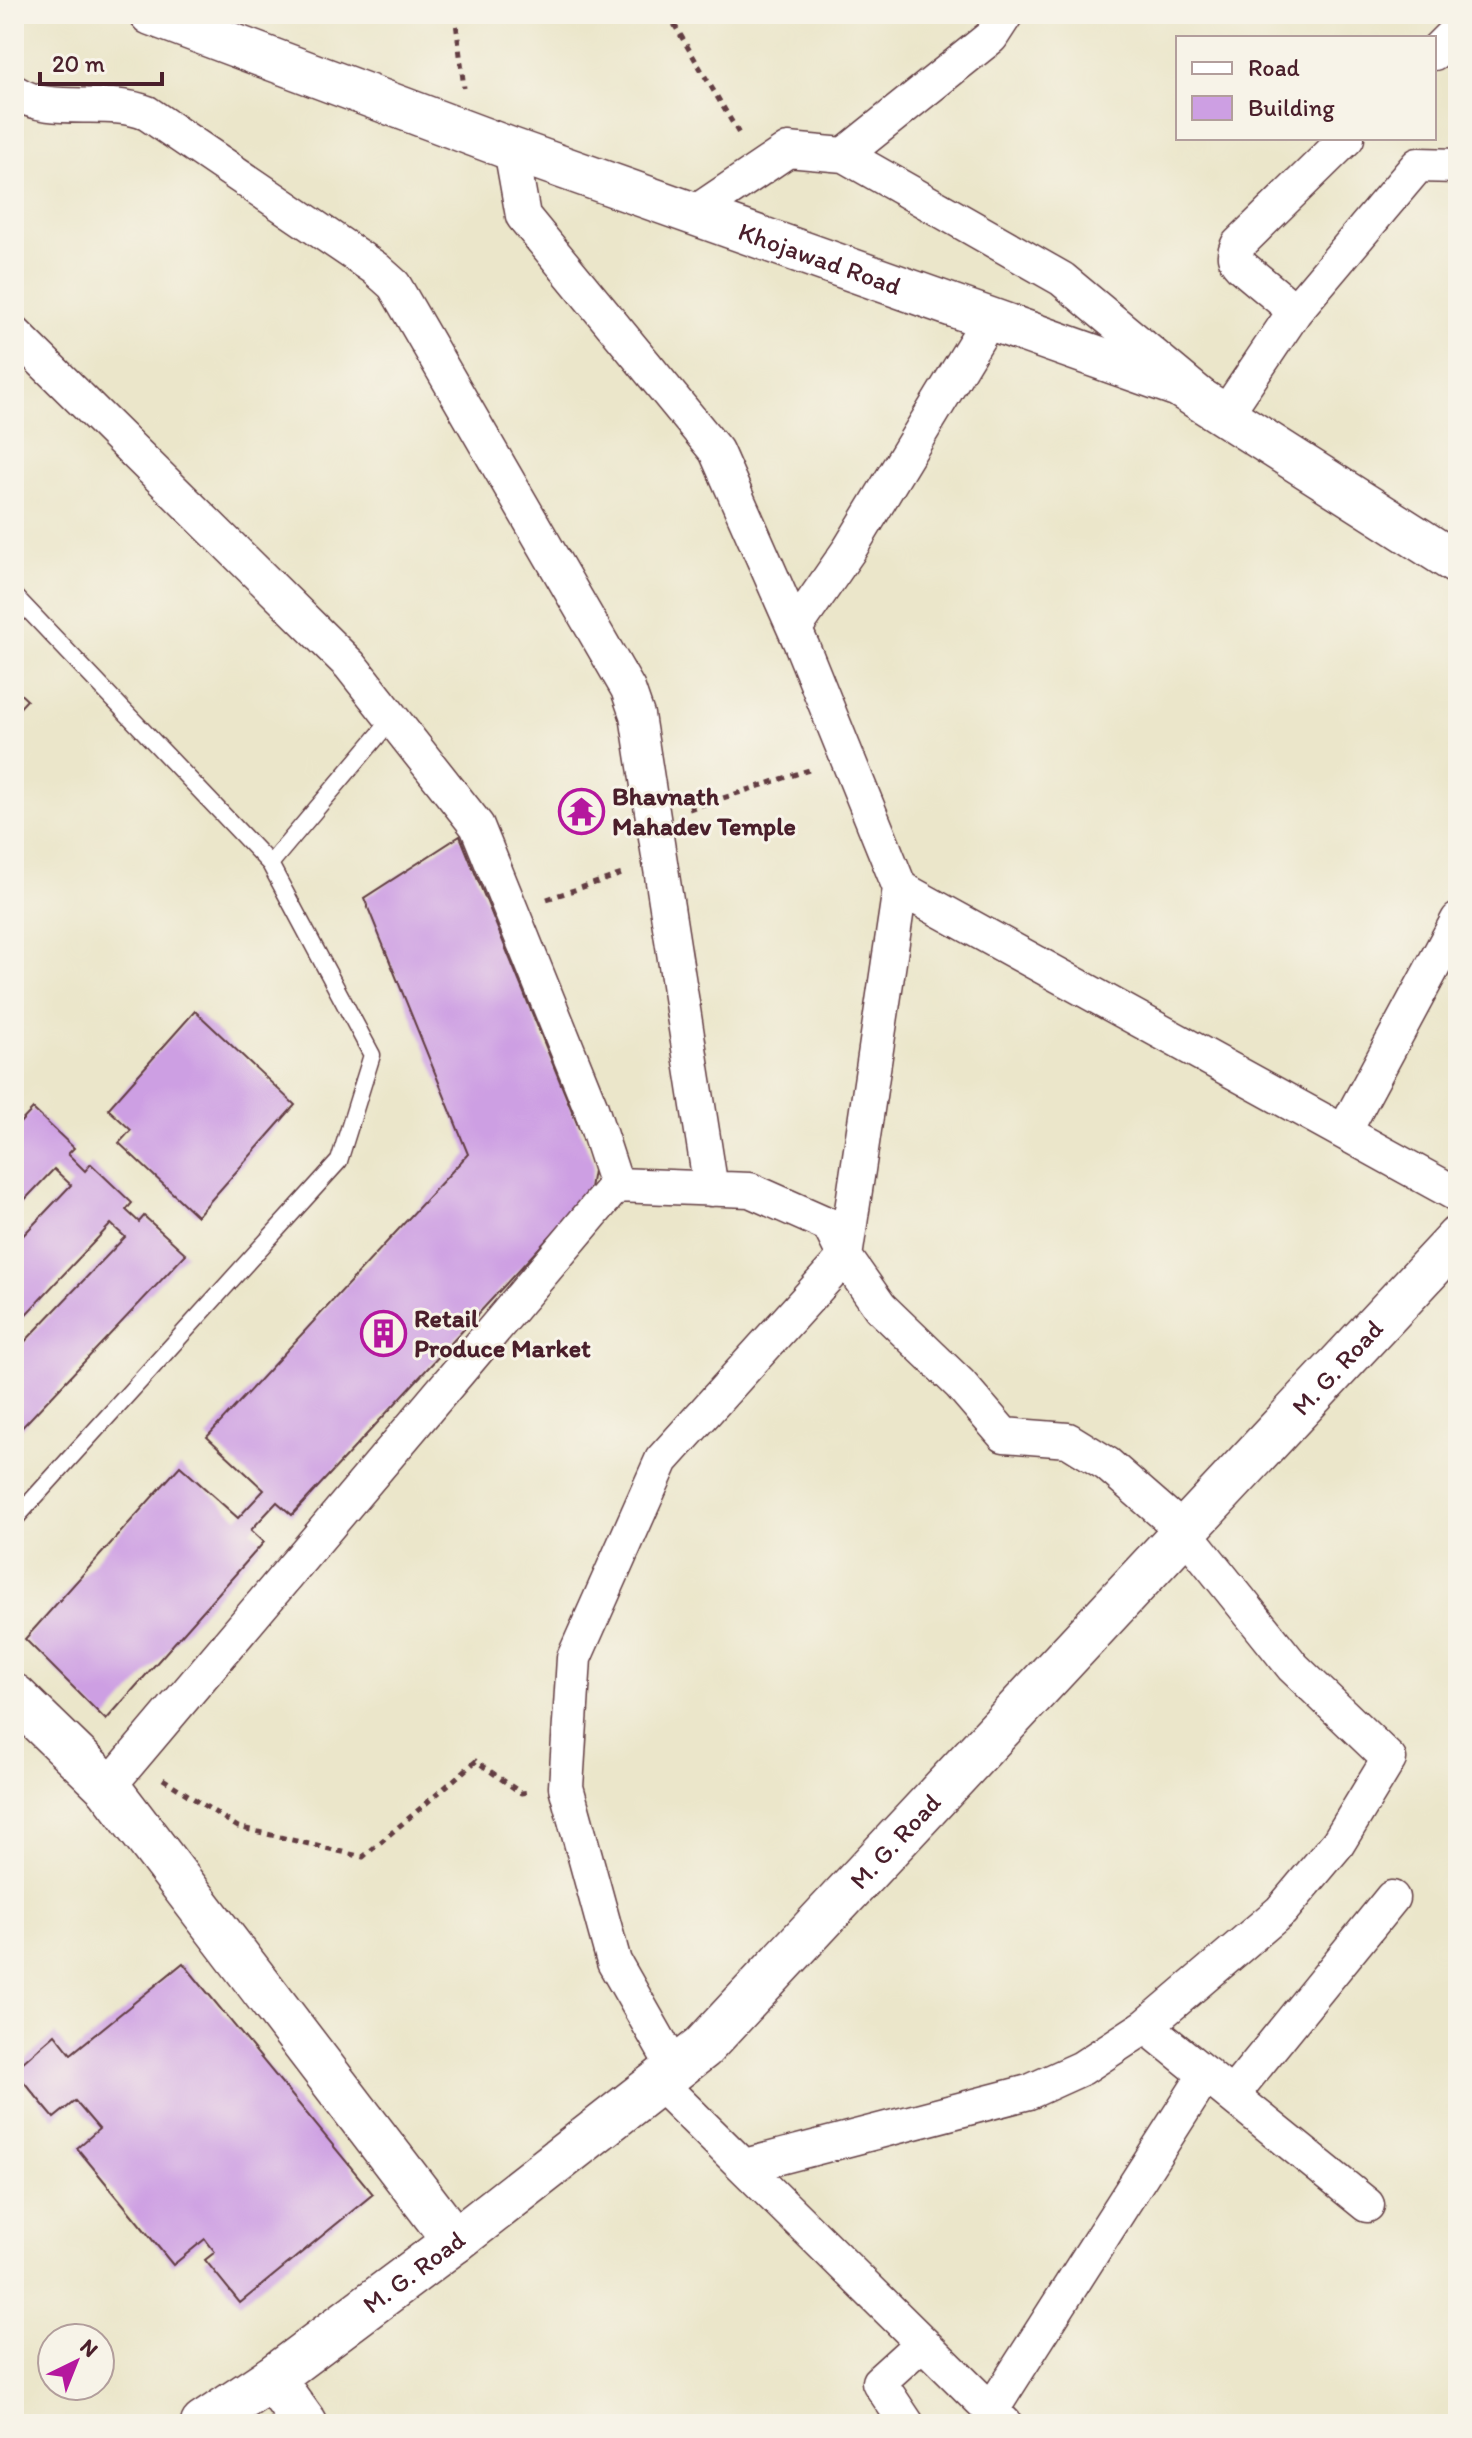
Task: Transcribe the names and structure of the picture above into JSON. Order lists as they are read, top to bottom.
{
  "streets": {
    "main road": ["M. G. Road"],
    "street": ["Khojawad Road"]
  },
  "places": {
    "temple": ["Bhavnath Mahadev Temple"],
    "building": ["Retail Produce Market"]
  },
  "legend": ["Road", "Building"],
  "scale_bar": "20 m",
  "north": "top right"
}
